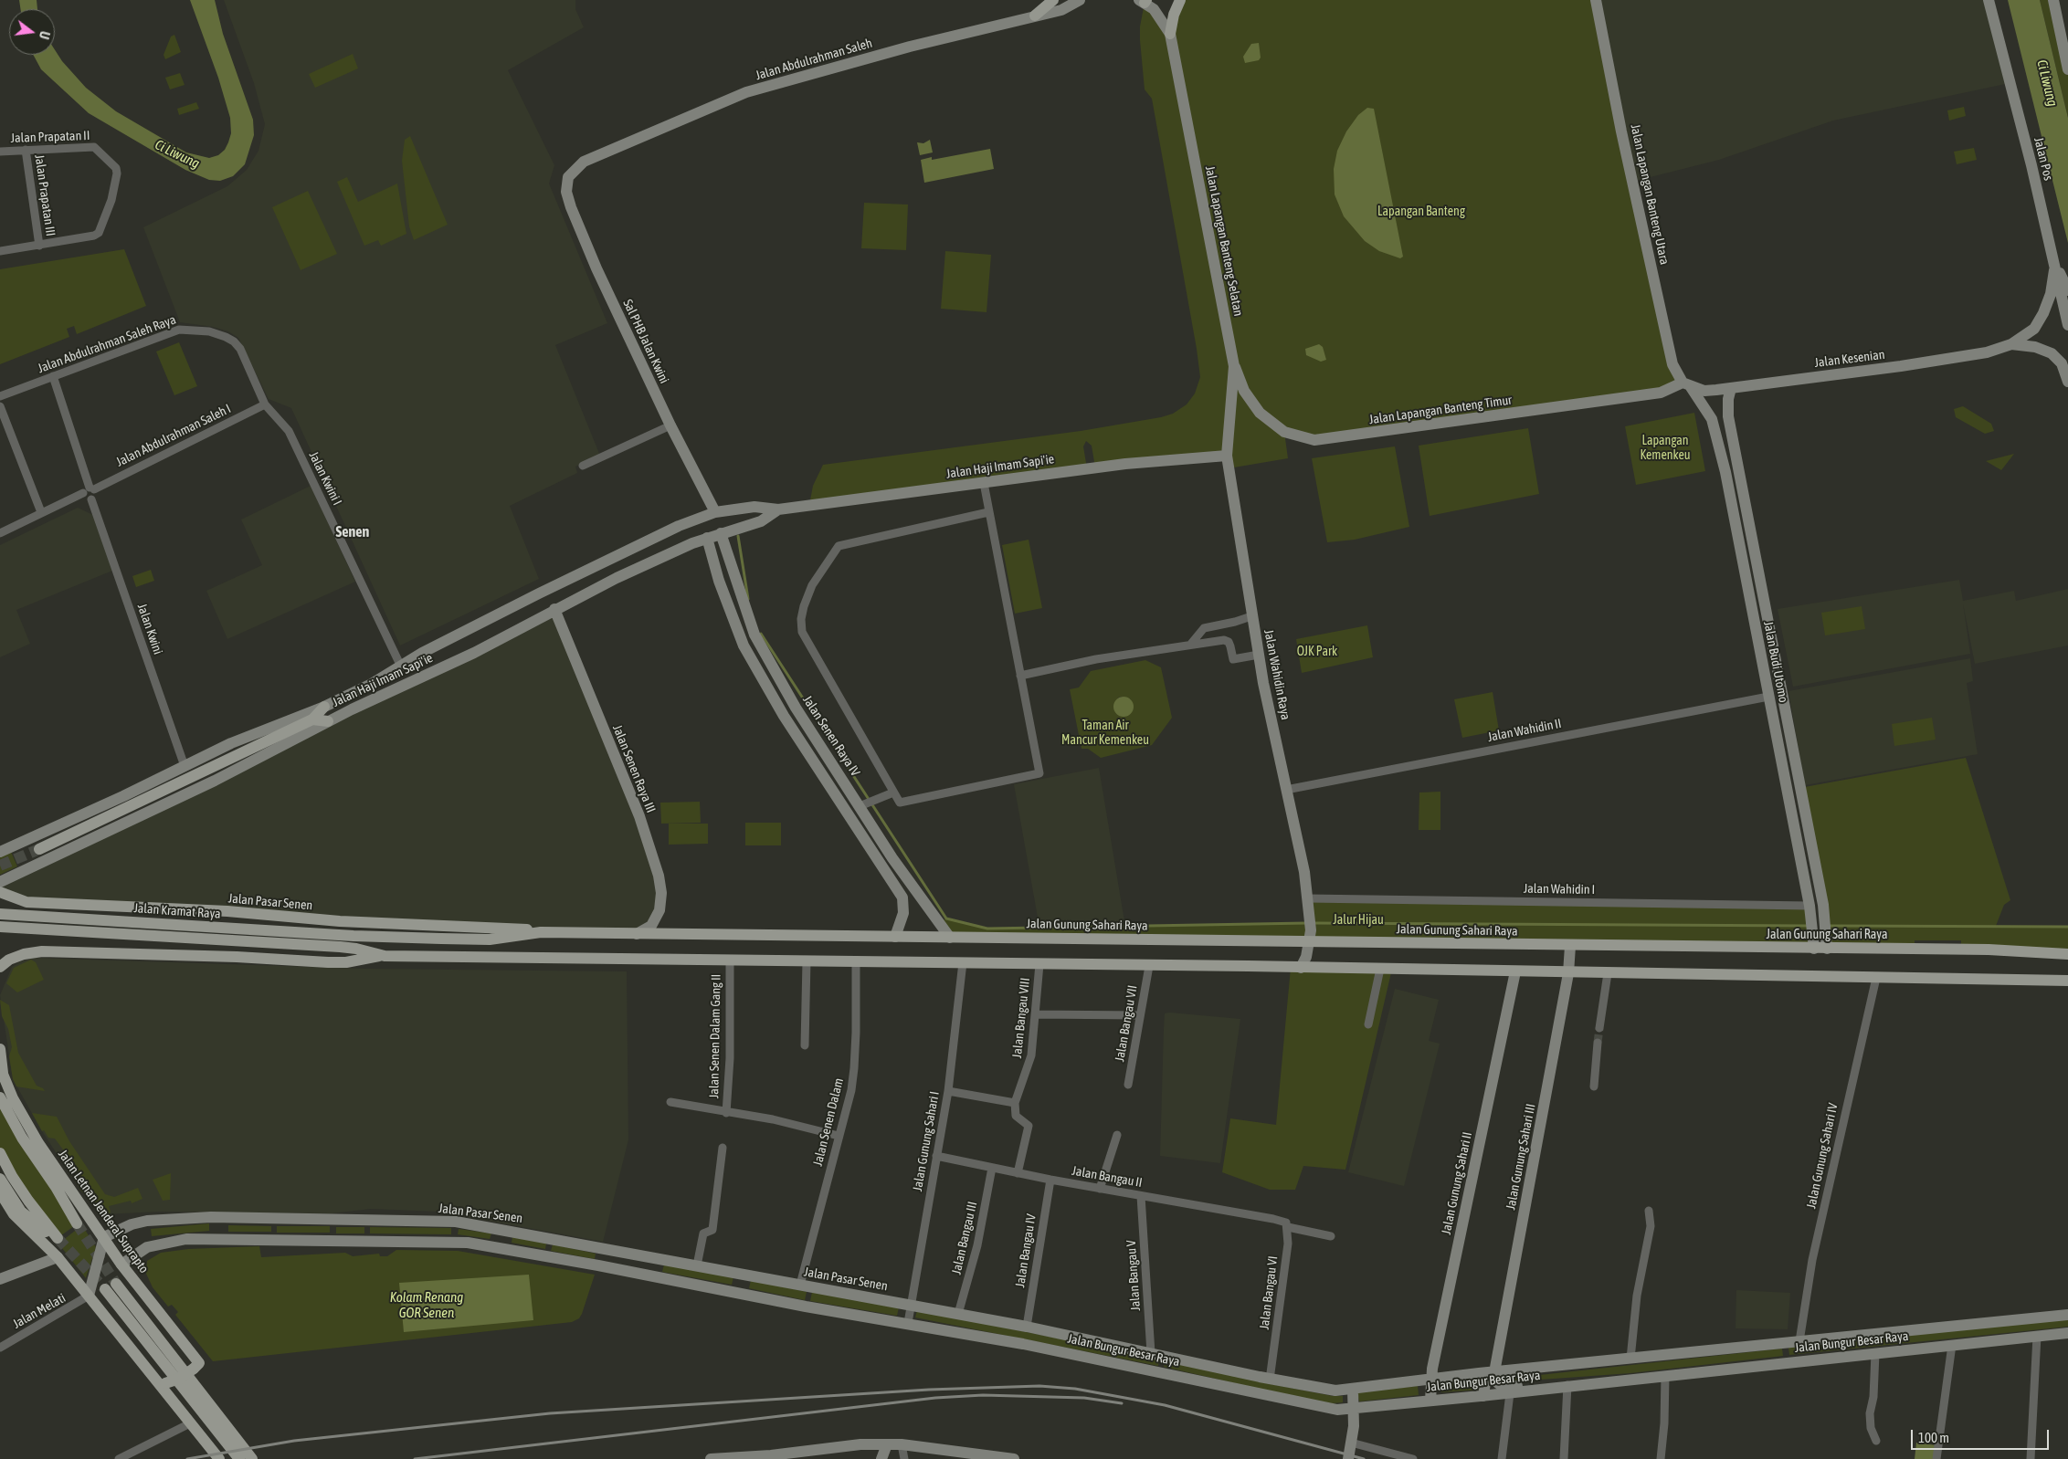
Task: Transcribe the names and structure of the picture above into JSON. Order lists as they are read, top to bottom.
{
  "streets": {
    "main road": [
      "Jalan Pasar Senen",
      "Jalan Kramat Raya",
      "Jalan Gunung Sahari Raya",
      "Jalan Letnan Jenderal Suprapto"
    ],
    "street": [
      "Jalan Abdulrahman Saleh",
      "Jalan Prapatan II",
      "Jalan Pos",
      "Jalan Lapangan Banteng Utara",
      "Jalan Prapatan III",
      "Jalan Lapangan Banteng Selatan",
      "Sal PHB Jalan Kwini",
      "Jalan Abdulrahman Saleh Raya",
      "Jalan Kesenian",
      "Jalan Lapangan Banteng Timur",
      "Jalan Abdulrahman Saleh I",
      "Jalan Haji Imam Sapi'ie",
      "Jalan Kwini I",
      "Jalan Kwini",
      "Jalan Budi Utomo",
      "Jalan Wahidin Raya",
      "Jalan Wahidin II",
      "Jalan Senen Raya IV",
      "Jalan Senen Raya III",
      "Jalan Wahidin I",
      "Jalan Bangau VIII",
      "Jalan Bangau VII",
      "Jalan Senen Dalam Gang II",
      "Jalan Senen Dalam",
      "Jalan Gunung Sahari I",
      "Jalan Gunung Sahari IV",
      "Jalan Gunung Sahari III",
      "Jalan Bangau II",
      "Jalan Gunung Sahari II",
      "Jalan Bangau III",
      "Jalan Bangau IV",
      "Jalan Bangau V",
      "Jalan Bangau VI",
      "Jalan Melati",
      "Jalan Bungur Besar Raya"
    ]
  },
  "crossings": [
    ["Jalan Abdulrahman Saleh", "Sal PHB Jalan Kwini"],
    ["Jalan Prapatan II", "Jalan Prapatan III"],
    ["Jalan Lapangan Banteng Utara", "Jalan Kesenian"],
    ["Jalan Lapangan Banteng Utara", "Jalan Lapangan Banteng Timur"],
    ["Jalan Lapangan Banteng Utara", "Jalan Budi Utomo"],
    ["Jalan Lapangan Banteng Selatan", "Jalan Lapangan Banteng Timur"],
    ["Jalan Lapangan Banteng Selatan", "Jalan Haji Imam Sapi'ie"],
    ["Jalan Lapangan Banteng Selatan", "Jalan Wahidin Raya"],
    ["Sal PHB Jalan Kwini", "Jalan Haji Imam Sapi'ie"],
    ["Jalan Abdulrahman Saleh Raya", "Jalan Abdulrahman Saleh I"],
    ["Jalan Abdulrahman Saleh Raya", "Jalan Kwini I"],
    ["Jalan Kesenian", "Jalan Lapangan Banteng Timur"],
    ["Jalan Kesenian", "Jalan Budi Utomo"],
    ["Jalan Lapangan Banteng Timur", "Jalan Budi Utomo"],
    ["Jalan Abdulrahman Saleh I", "Jalan Kwini I"],
    ["Jalan Abdulrahman Saleh I", "Jalan Kwini"],
    ["Jalan Haji Imam Sapi'ie", "Jalan Kwini I"],
    ["Jalan Haji Imam Sapi'ie", "Jalan Kwini"],
    ["Jalan Haji Imam Sapi'ie", "Jalan Wahidin Raya"],
    ["Jalan Haji Imam Sapi'ie", "Jalan Senen Raya IV"],
    ["Jalan Haji Imam Sapi'ie", "Jalan Senen Raya III"],
    ["Jalan Budi Utomo", "Jalan Wahidin II"],
    ["Jalan Budi Utomo", "Jalan Wahidin I"],
    ["Jalan Budi Utomo", "Jalan Gunung Sahari Raya"],
    ["Jalan Wahidin Raya", "Jalan Wahidin II"],
    ["Jalan Wahidin Raya", "Jalan Wahidin I"],
    ["Jalan Wahidin Raya", "Jalan Gunung Sahari Raya"],
    ["Jalan Senen Raya IV", "Jalan Gunung Sahari Raya"],
    ["Jalan Senen Raya III", "Jalan Pasar Senen"],
    ["Jalan Pasar Senen", "Jalan Kramat Raya"],
    ["Jalan Pasar Senen", "Jalan Gunung Sahari Raya"],
    ["Jalan Pasar Senen", "Jalan Senen Dalam"],
    ["Jalan Pasar Senen", "Jalan Gunung Sahari I"],
    ["Jalan Pasar Senen", "Jalan Letnan Jenderal Suprapto"],
    ["Jalan Pasar Senen", "Jalan Bungur Besar Raya"],
    ["Jalan Gunung Sahari Raya", "Jalan Gunung Sahari III"],
    ["Jalan Gunung Sahari I", "Jalan Bangau II"],
    ["Jalan Gunung Sahari I", "Jalan Bungur Besar Raya"],
    ["Jalan Gunung Sahari IV", "Jalan Bungur Besar Raya"],
    ["Jalan Gunung Sahari III", "Jalan Bungur Besar Raya"],
    ["Jalan Bangau II", "Jalan Bangau III"],
    ["Jalan Bangau II", "Jalan Bangau IV"],
    ["Jalan Bangau II", "Jalan Bangau V"],
    ["Jalan Bangau II", "Jalan Bangau VI"],
    ["Jalan Gunung Sahari II", "Jalan Bungur Besar Raya"],
    ["Jalan Bangau III", "Jalan Bungur Besar Raya"],
    ["Jalan Bangau IV", "Jalan Bungur Besar Raya"],
    ["Jalan Bangau V", "Jalan Bungur Besar Raya"],
    ["Jalan Bangau VI", "Jalan Bungur Besar Raya"]
  ],
  "districts": ["Senen"],
  "water": ["Ci Liwung", "Kolam Renang GOR Senen"],
  "parks": [
    "Lapangan Banteng",
    "Lapangan Kemenkeu",
    "OJK Park",
    "Taman Air Mancur Kemenkeu",
    "Jalur Hijau"
  ],
  "scale_bar": "100 m",
  "north": "right"
}
